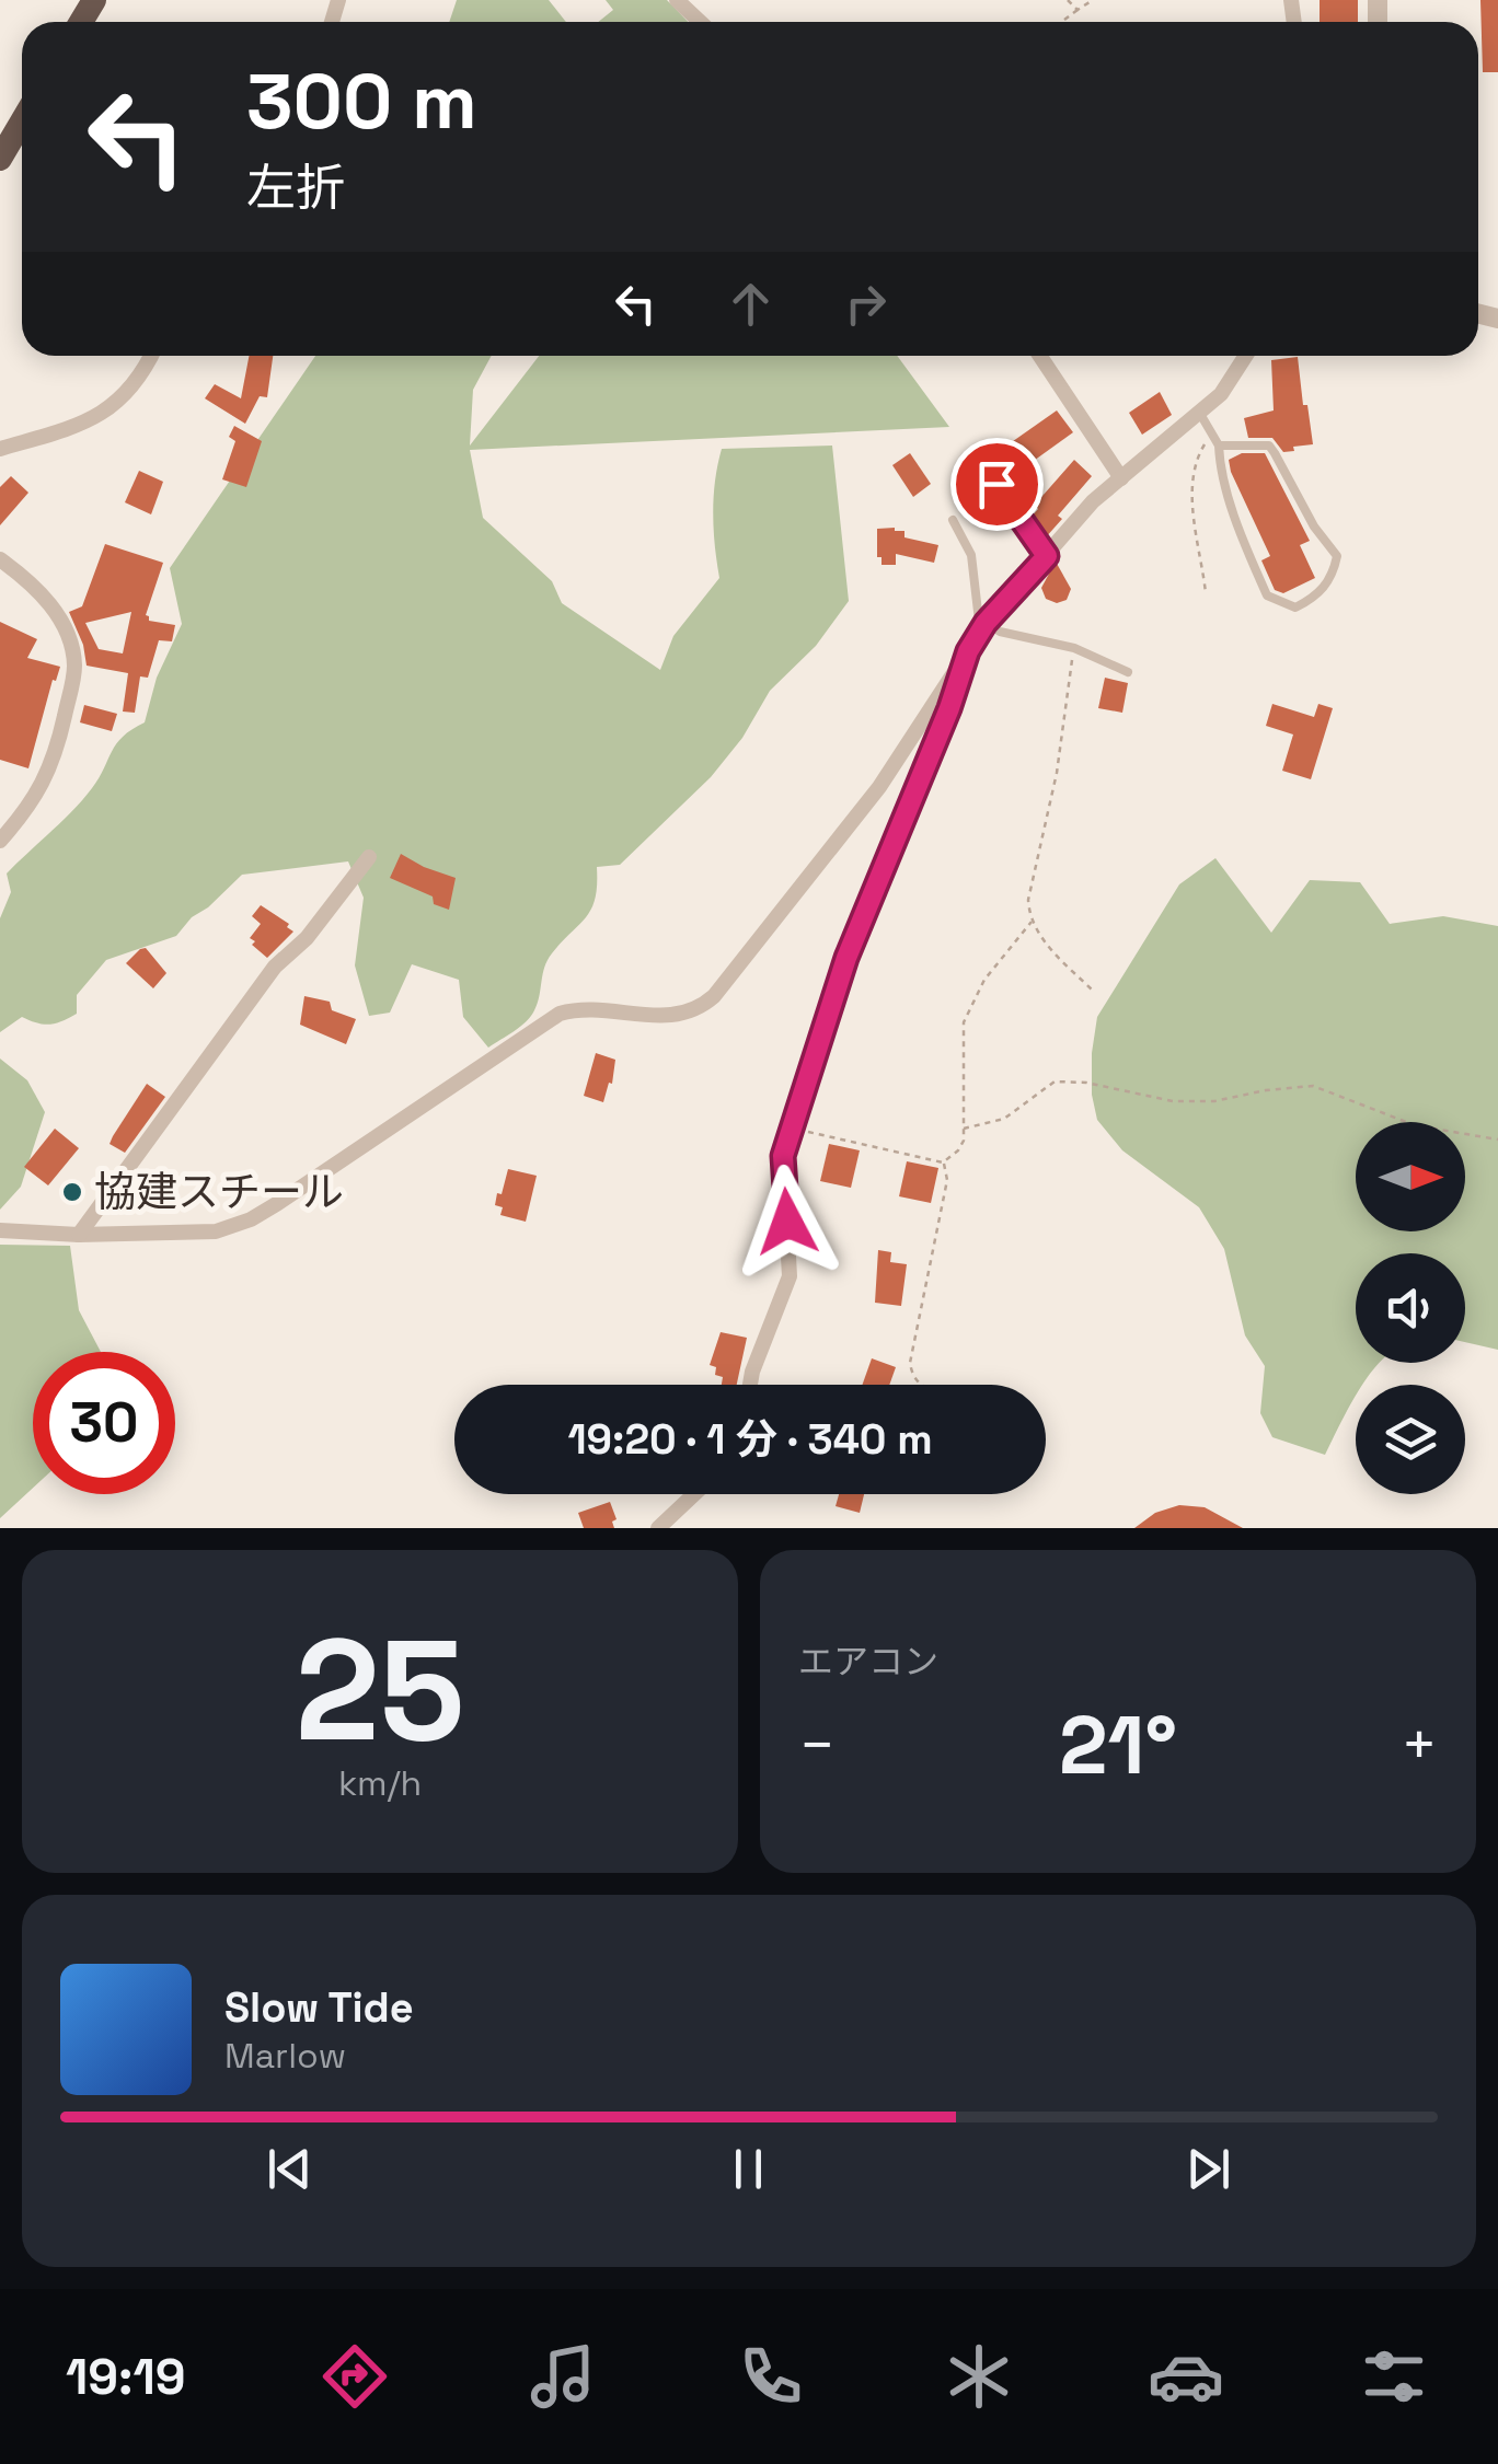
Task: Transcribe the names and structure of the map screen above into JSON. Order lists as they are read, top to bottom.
{
  "places": ["協建スチール"],
  "north": "right",
  "page": {
    "turn": ["300 m", "左折"],
    "limit": "30",
    "trip": "19:20 · 1 分 · 340 m",
    "tile": [
      ["25", "km/h"],
      "エアコン"
    ],
    "heat": ["−", "21°", "+"],
    "song": ["Slow Tide", "Marlow"],
    "tabs": "19:19"
  }
}
